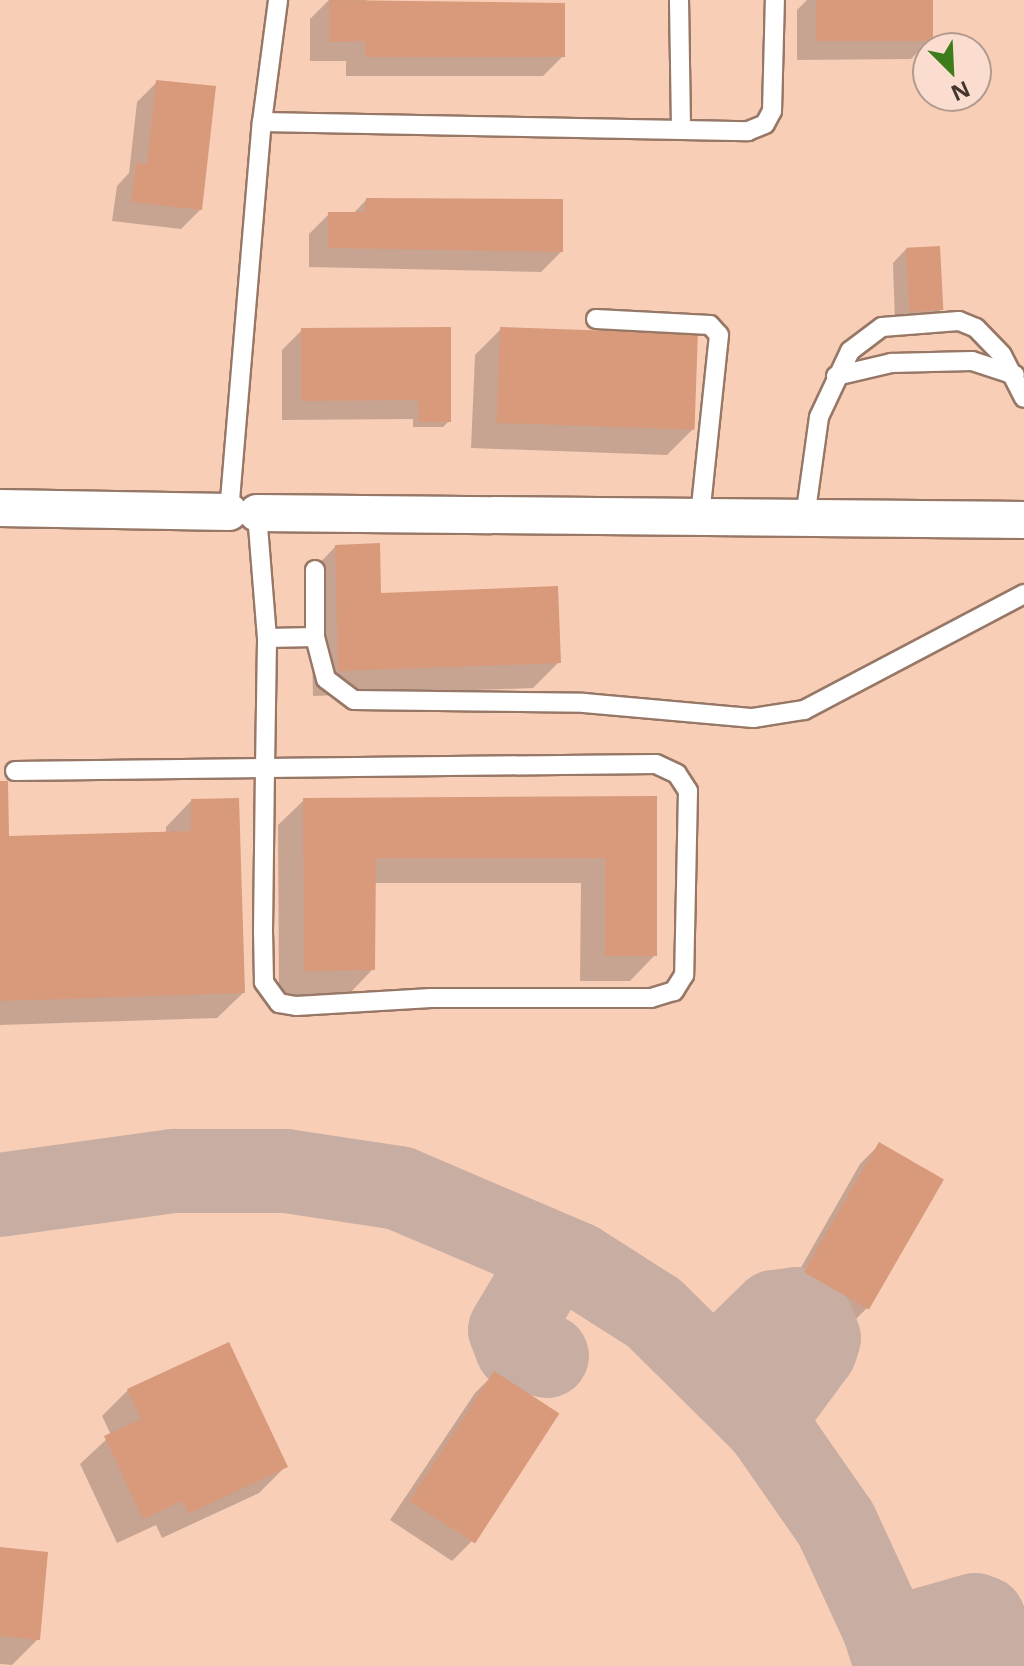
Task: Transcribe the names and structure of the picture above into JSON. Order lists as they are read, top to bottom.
{
  "north": "bottom right"
}
